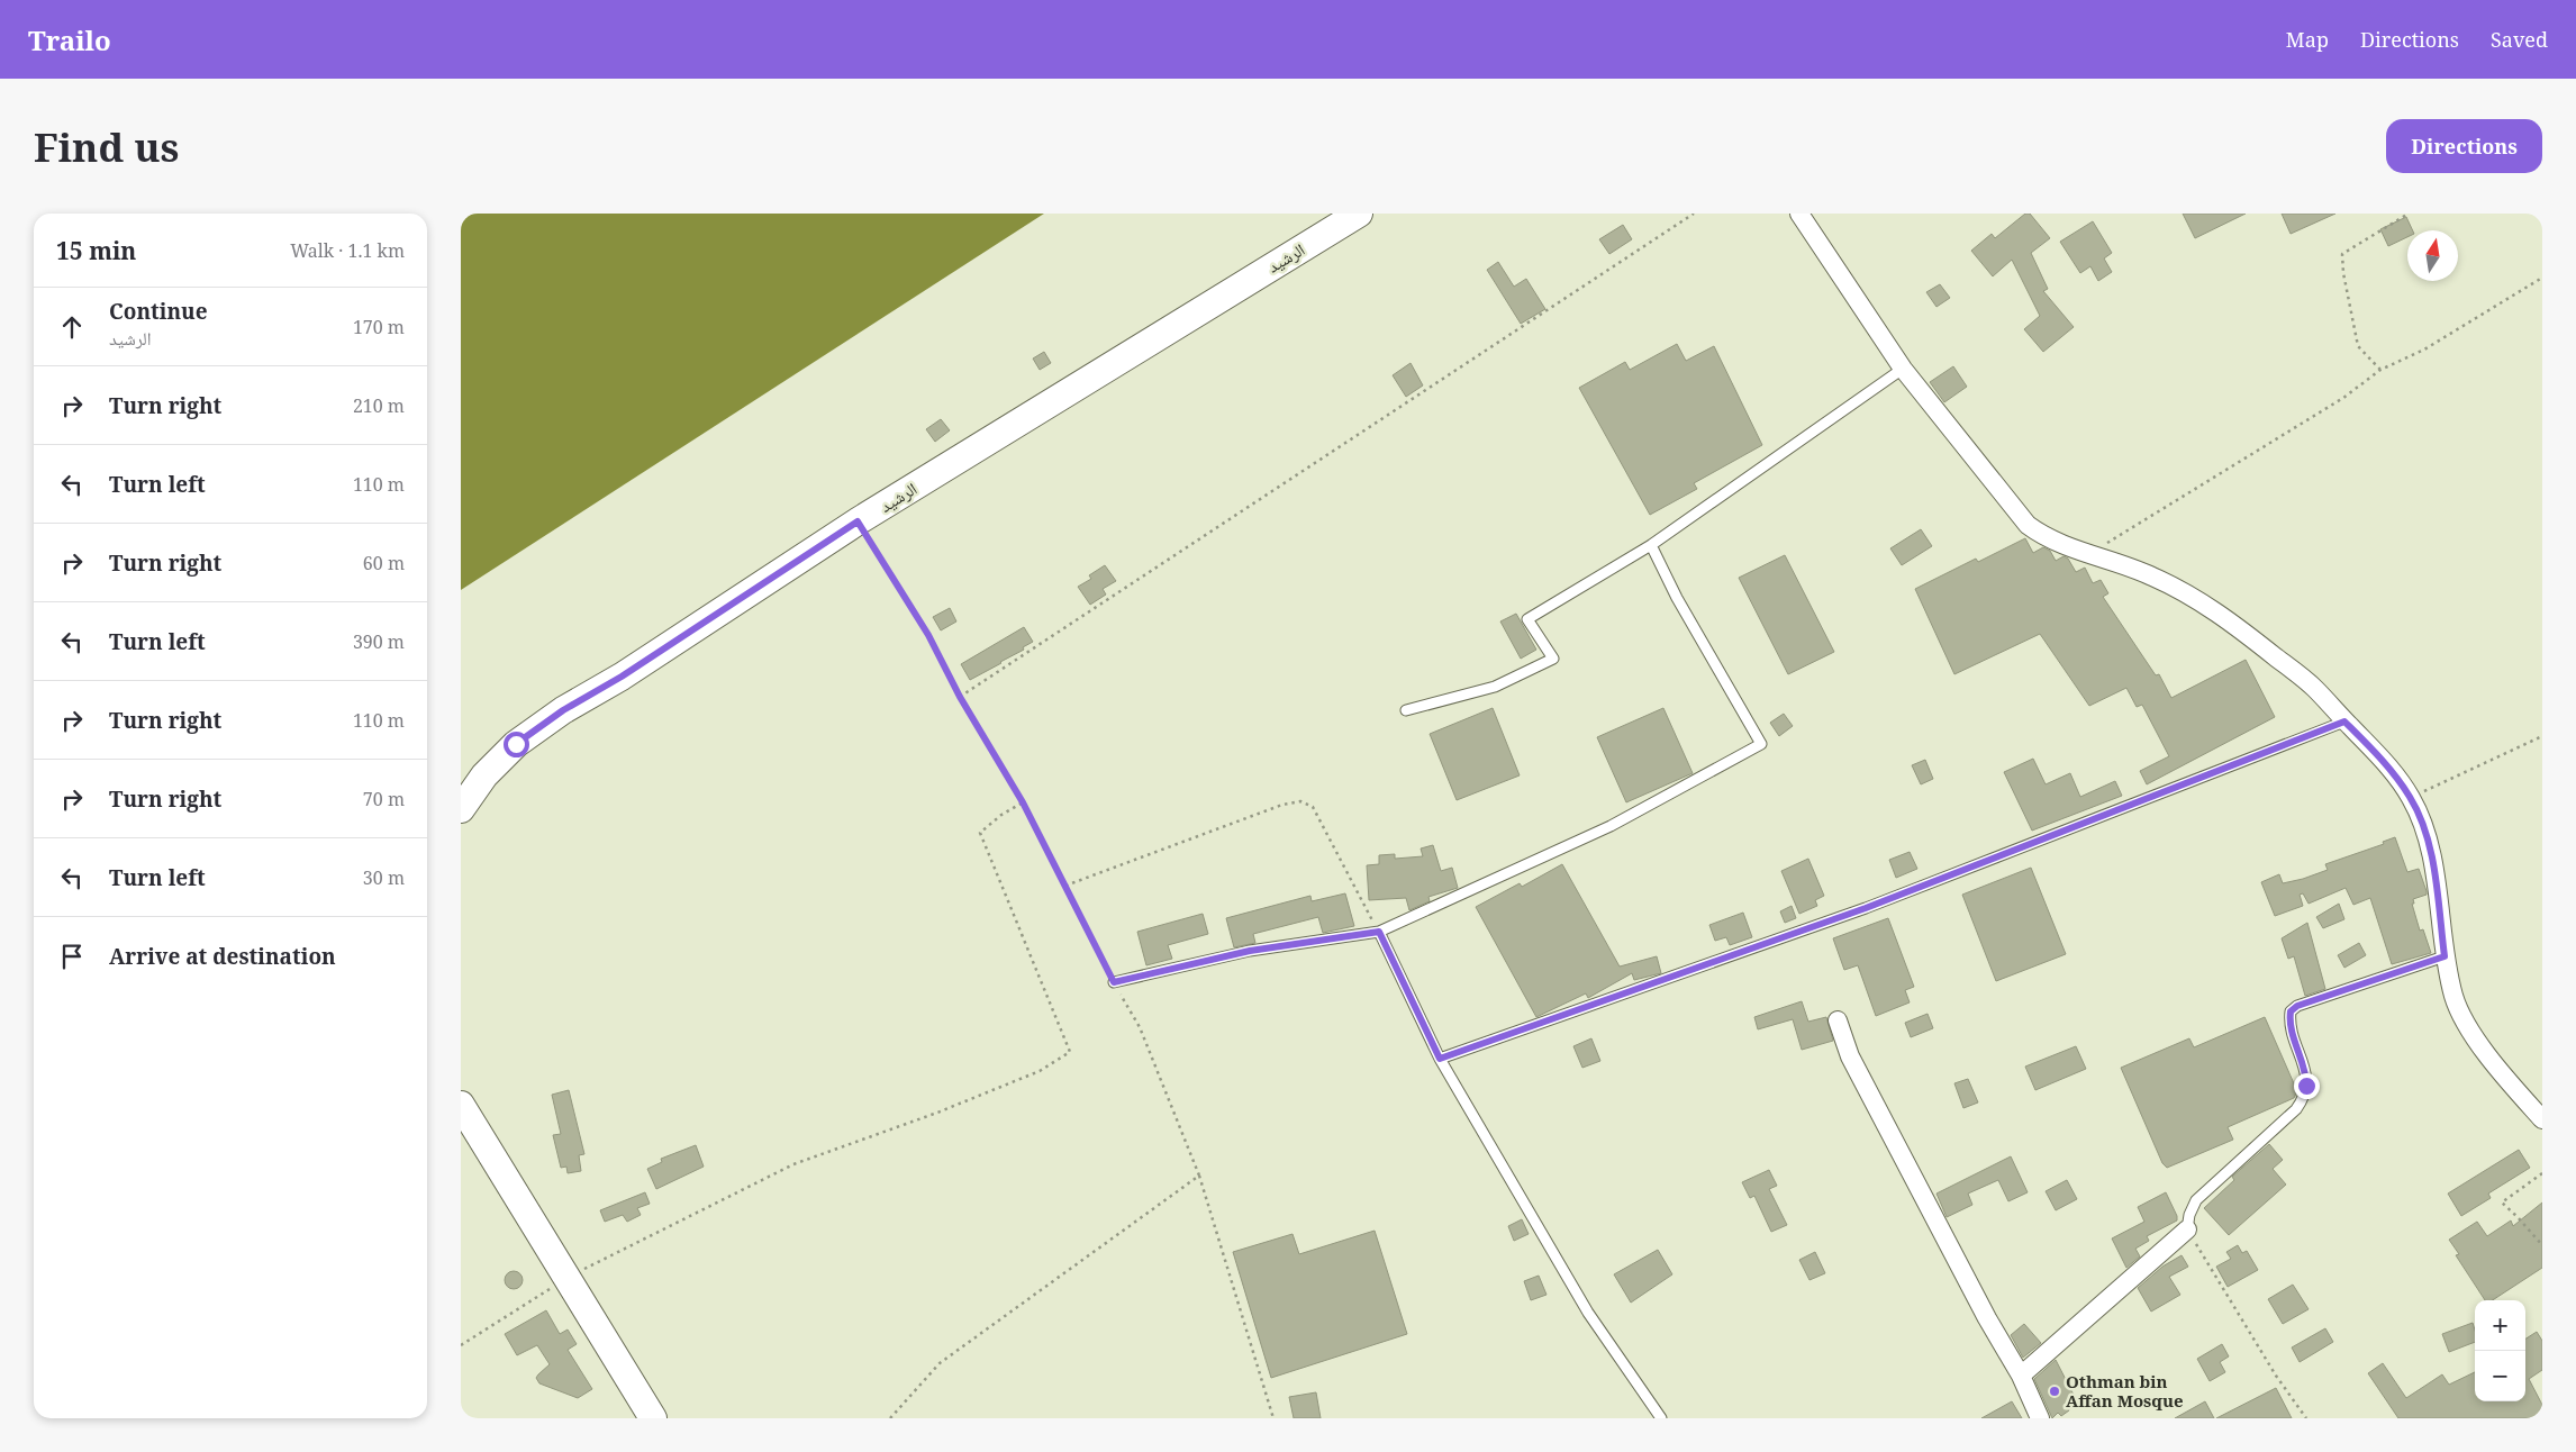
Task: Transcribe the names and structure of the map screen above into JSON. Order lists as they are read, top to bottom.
{
  "streets": {
    "main road": ["الرشيد"]
  },
  "places": ["Othman bin Affan Mosque"],
  "north": "top",
  "page": {
    "header": "Trailo",
    "nav": ["Map", "Directions", "Saved"],
    "buttons": "Directions",
    "title": "Find us",
    "heading": ["15 min", "Walk · 1.1 km"],
    "list": [
      ["Continue", "الرشيد", "170 m"],
      ["Turn right", "210 m"],
      ["Turn left", "110 m"],
      ["Turn right", "60 m"],
      ["Turn left", "390 m"],
      ["Turn right", "110 m"],
      ["Turn right", "70 m"],
      ["Turn left", "30 m"],
      "Arrive at destination"
    ],
    "map_buttons": ["+", "−"]
  }
}
